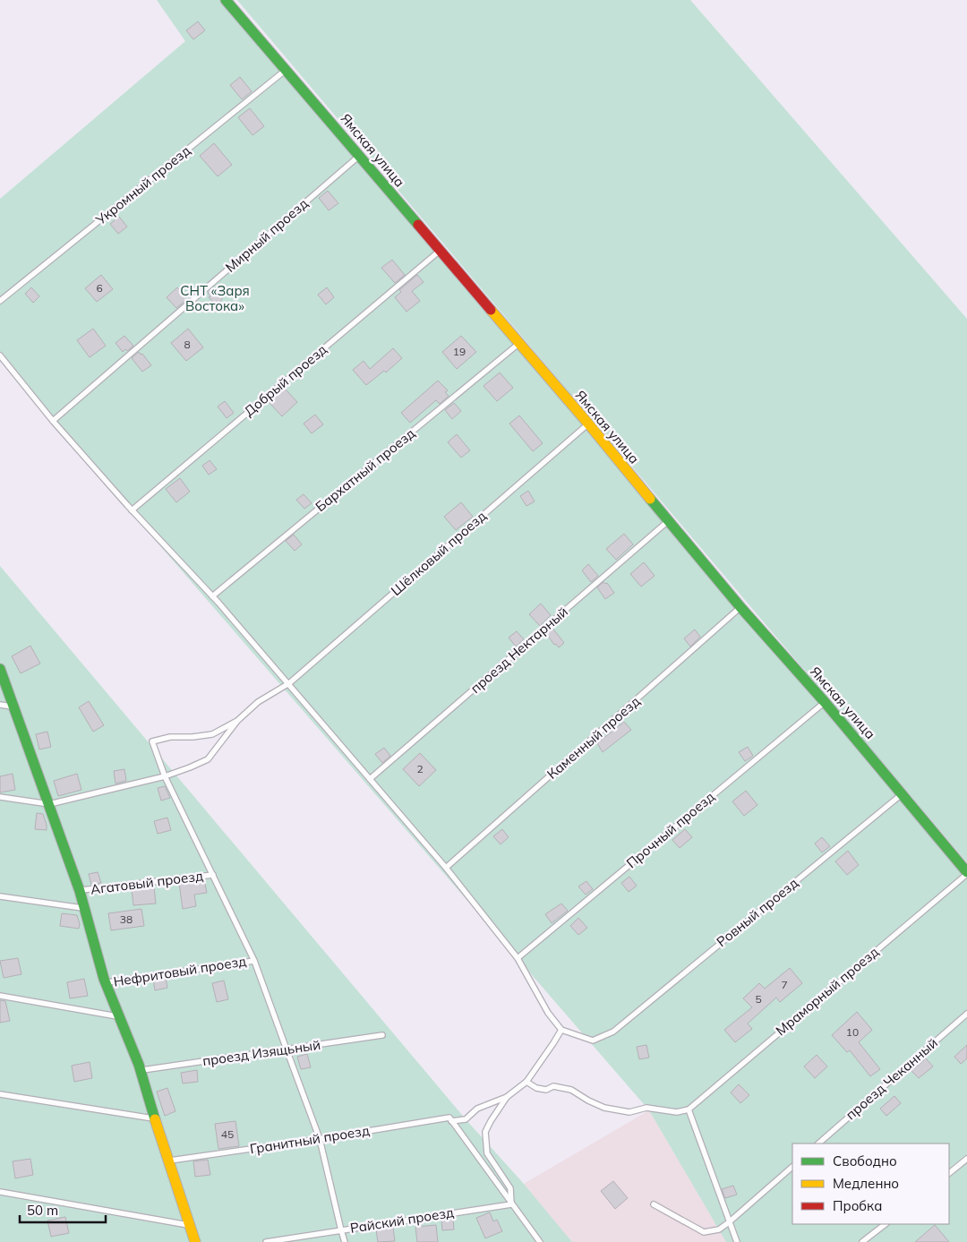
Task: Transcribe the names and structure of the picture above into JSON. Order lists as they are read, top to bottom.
{
  "streets": {
    "street": ["Ямская улица"],
    "lane": [
      "Укромный проезд",
      "Мирный проезд",
      "Добрый проезд",
      "Бархатный проезд",
      "Шёлковый проезд",
      "проезд Нектарный",
      "Каменный проезд",
      "Прочный проезд",
      "Агатовый проезд",
      "Ровный проезд",
      "Нефритовый проезд",
      "Мраморный проезд",
      "проезд Изящьный",
      "проезд Чеканный",
      "Гранитный проезд",
      "Райский проезд"
    ]
  },
  "crossings": [
    ["Ямская улица", "Укромный проезд"],
    ["Ямская улица", "Мирный проезд"],
    ["Ямская улица", "Добрый проезд"],
    ["Ямская улица", "Бархатный проезд"],
    ["Ямская улица", "Шёлковый проезд"],
    ["Ямская улица", "проезд Нектарный"],
    ["Ямская улица", "Каменный проезд"],
    ["Ямская улица", "Прочный проезд"],
    ["Ямская улица", "Ровный проезд"],
    ["Ямская улица", "Мраморный проезд"]
  ],
  "parks": ["СНТ «Заря Востока»"],
  "house_numbers": [
    "6",
    "8",
    "19",
    "2",
    "38",
    "7",
    "5",
    "10",
    "45"
  ],
  "legend": ["Свободно", "Медленно", "Пробка"],
  "scale_bar": "50 m"
}
